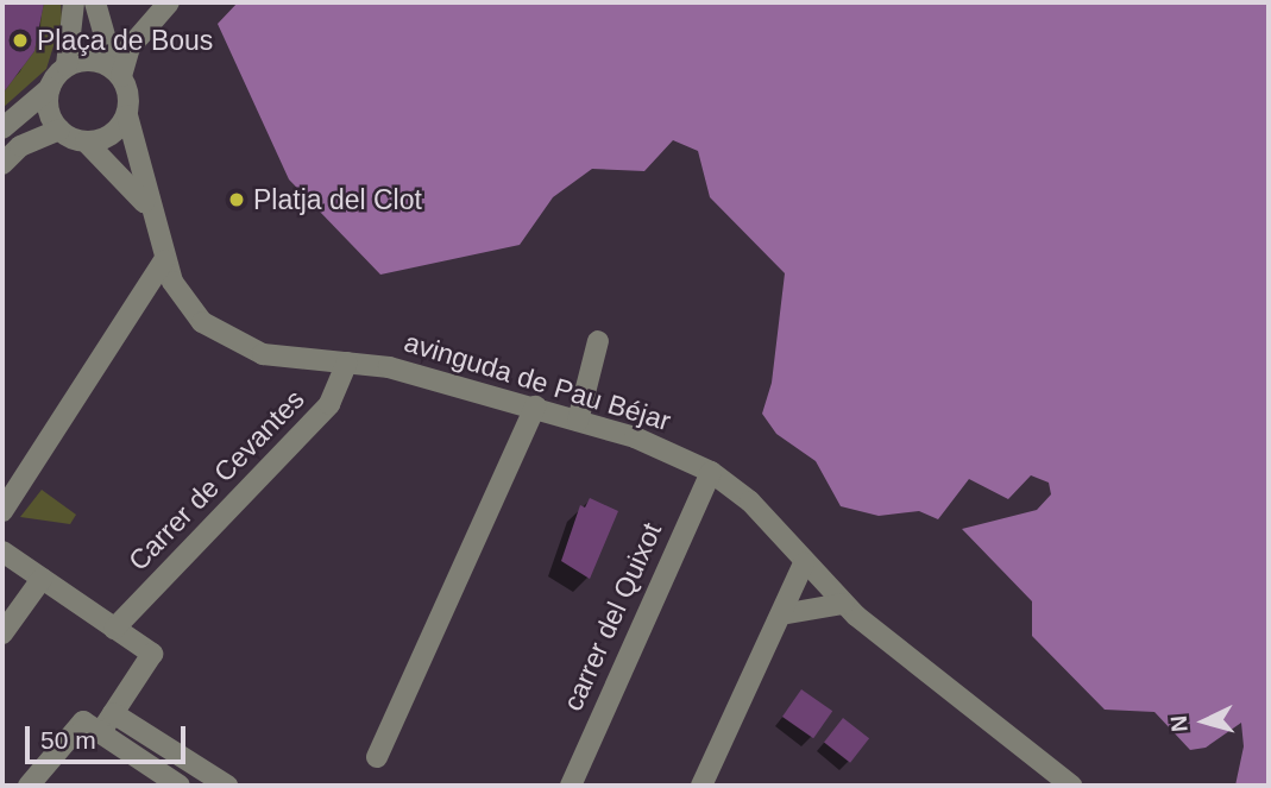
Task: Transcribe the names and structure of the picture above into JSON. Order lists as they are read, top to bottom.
{
  "streets": {
    "street": ["avinguda de Pau Béjar", "Carrer de Cevantes", "carrer del Quixot"]
  },
  "crossings": [
    ["avinguda de Pau Béjar", "Carrer de Cevantes"],
    ["avinguda de Pau Béjar", "carrer del Quixot"]
  ],
  "places": ["Plaça de Bous", "Platja del Clot"],
  "scale_bar": "50 m",
  "north": "left"
}
